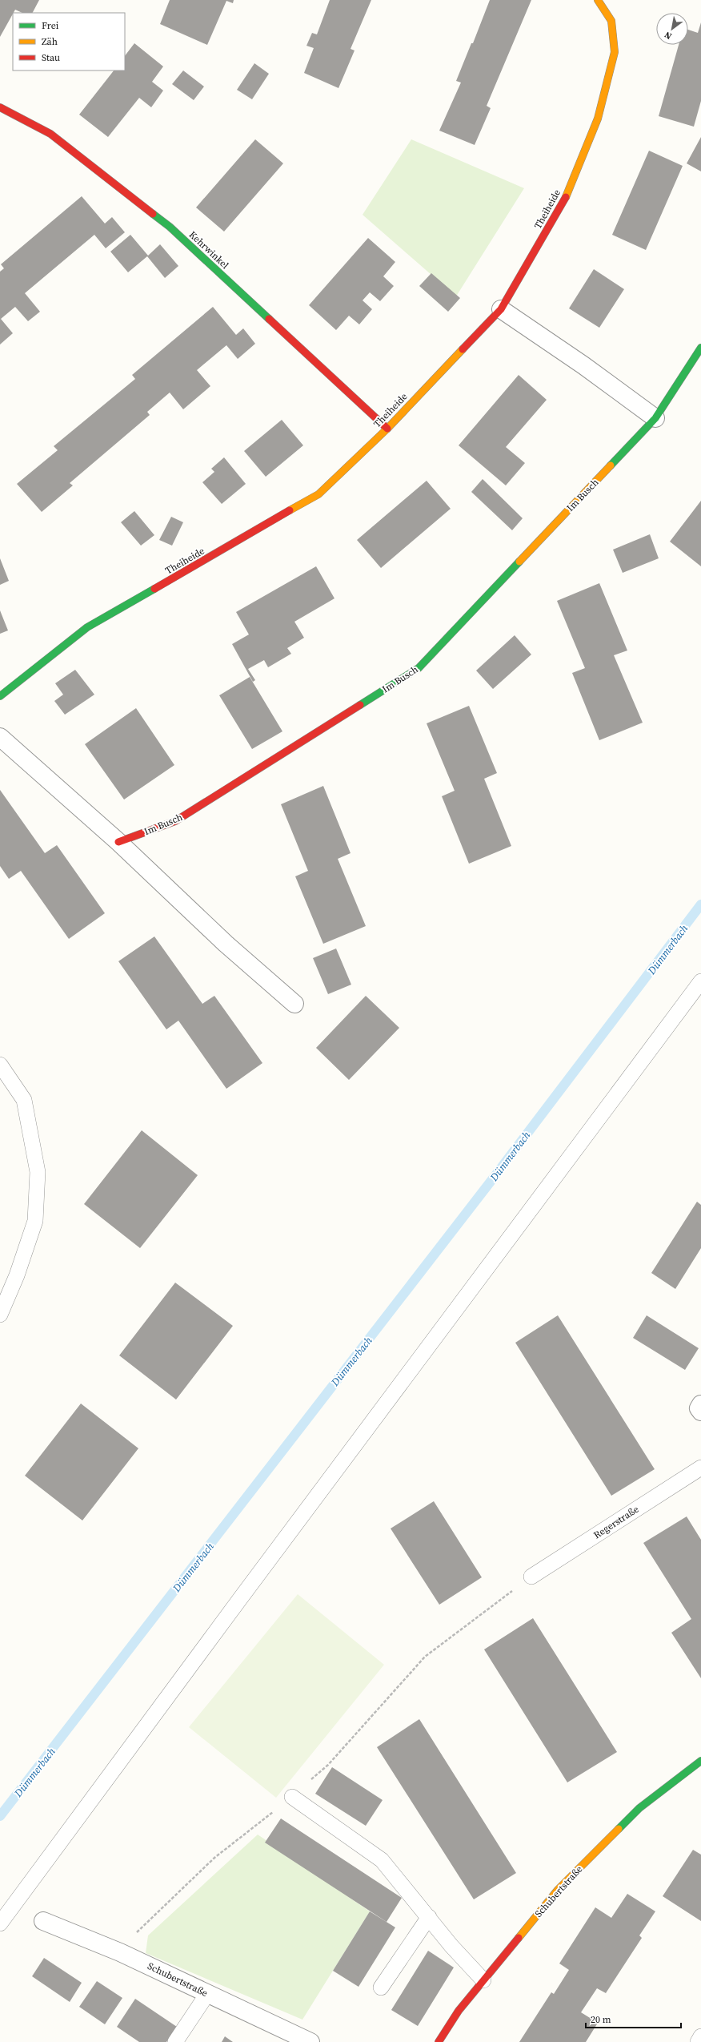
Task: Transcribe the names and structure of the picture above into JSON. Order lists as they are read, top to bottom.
{
  "streets": {
    "street": [
      "Theiheide",
      "Kehrwinkel",
      "Im Busch",
      "Schubertstraße"
    ],
    "lane": ["Regerstraße"]
  },
  "crossings": [
    ["Theiheide", "Kehrwinkel"]
  ],
  "water": ["Dümmerbach"],
  "legend": ["Frei", "Zäh", "Stau"],
  "scale_bar": "20 m",
  "north": "bottom left"
}
